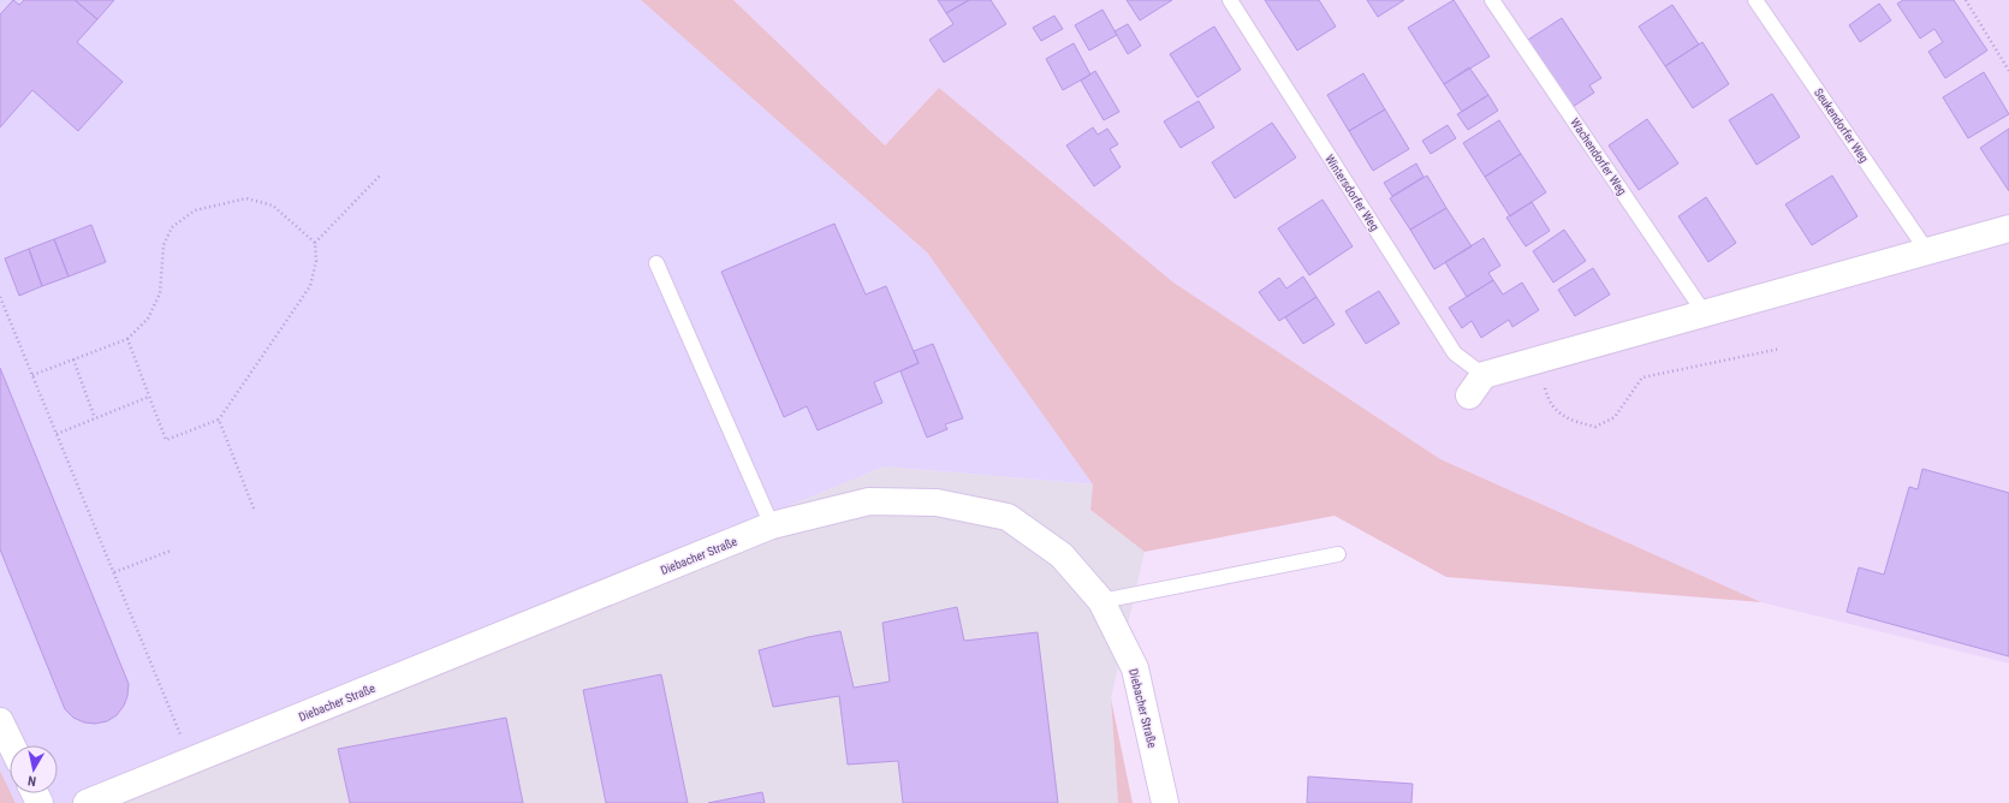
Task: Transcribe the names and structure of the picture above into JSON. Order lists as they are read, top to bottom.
{
  "streets": {
    "street": ["Diebacher Straße"],
    "lane": ["Seukendorfer Weg", "Wachendorfer Weg", "Wintersdorfer Weg"]
  },
  "north": "bottom"
}
